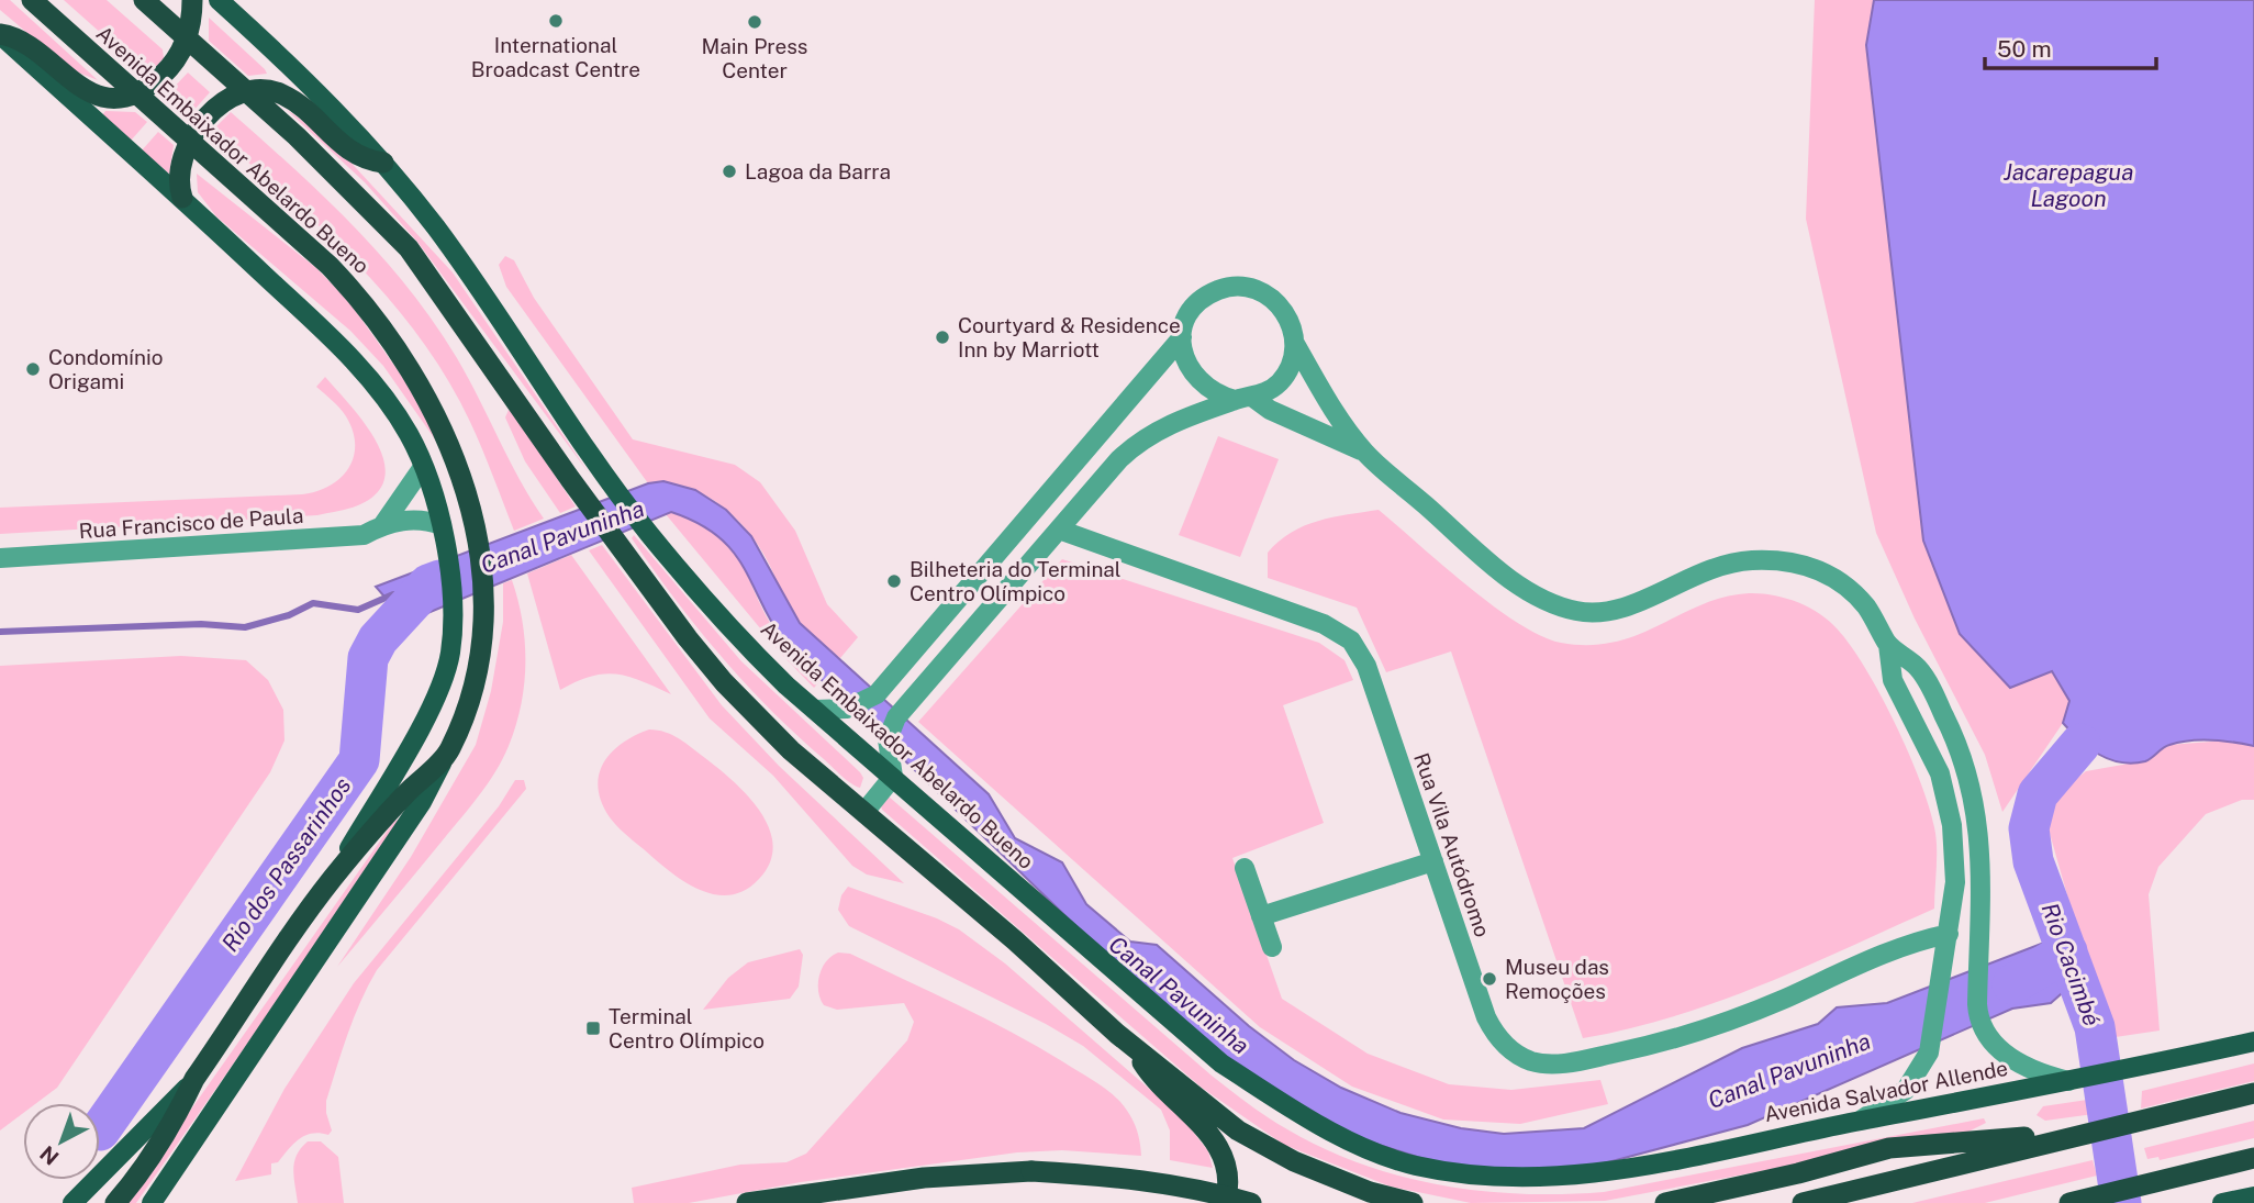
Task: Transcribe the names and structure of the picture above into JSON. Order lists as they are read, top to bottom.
{
  "streets": {
    "highway": ["Avenida Embaixador Abelardo Bueno"],
    "main road": ["Avenida Salvador Allende"],
    "street": ["Rua Francisco de Paula", "Rua Vila Autódromo"]
  },
  "crossings": [
    ["Avenida Embaixador Abelardo Bueno", "Avenida Salvador Allende"]
  ],
  "water": [
    "Jacarepagua Lagoon",
    "Canal Pavuninha",
    "Rio dos Passarinhos",
    "Rio Cacimbé"
  ],
  "places": {
    "other": [
      "International Broadcast Centre",
      "Main Press Center",
      "Lagoa da Barra",
      "Courtyard & Residence Inn by Marriott",
      "Condomínio Origami",
      "Bilheteria do Terminal Centro Olímpico",
      "Museu das Remoções"
    ],
    "transit": ["Terminal Centro Olímpico"]
  },
  "scale_bar": "50 m",
  "north": "bottom left"
}
